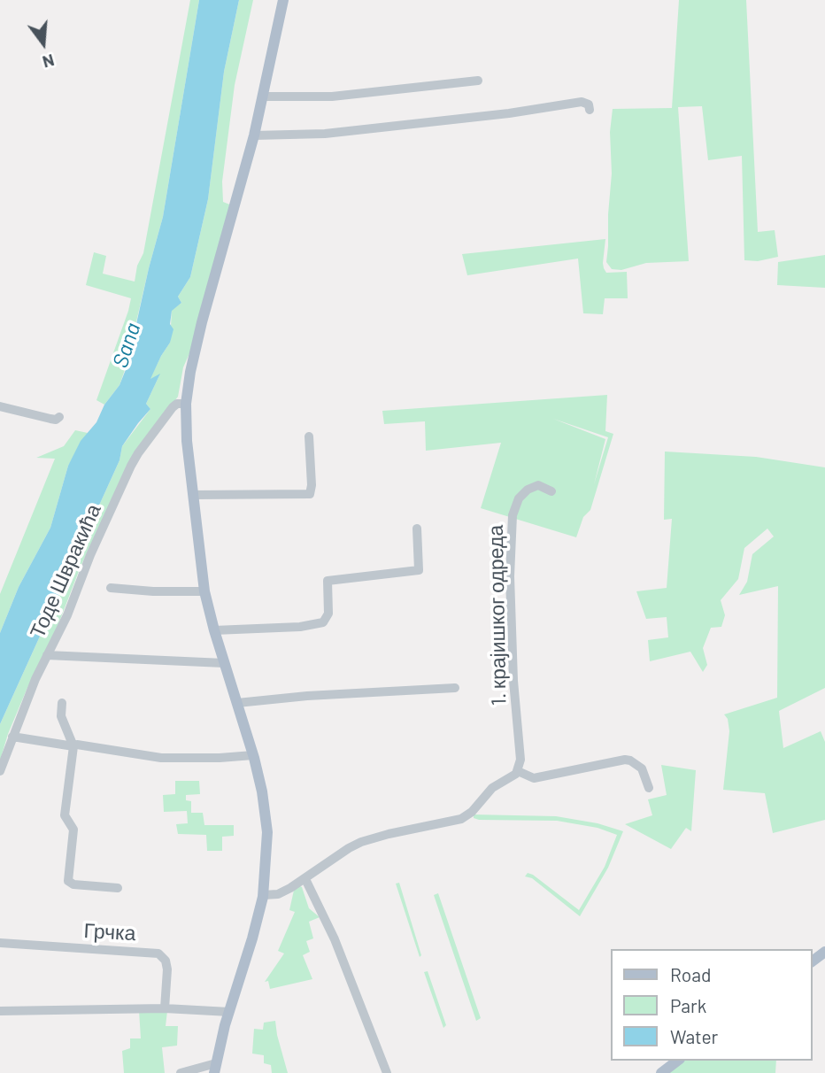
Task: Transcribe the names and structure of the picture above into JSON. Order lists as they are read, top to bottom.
{
  "streets": {
    "street": ["Тоде Швракића", "1. крајишког одреда", "Грчка"]
  },
  "water": ["Sana"],
  "legend": ["Road", "Park", "Water"],
  "north": "bottom"
}
